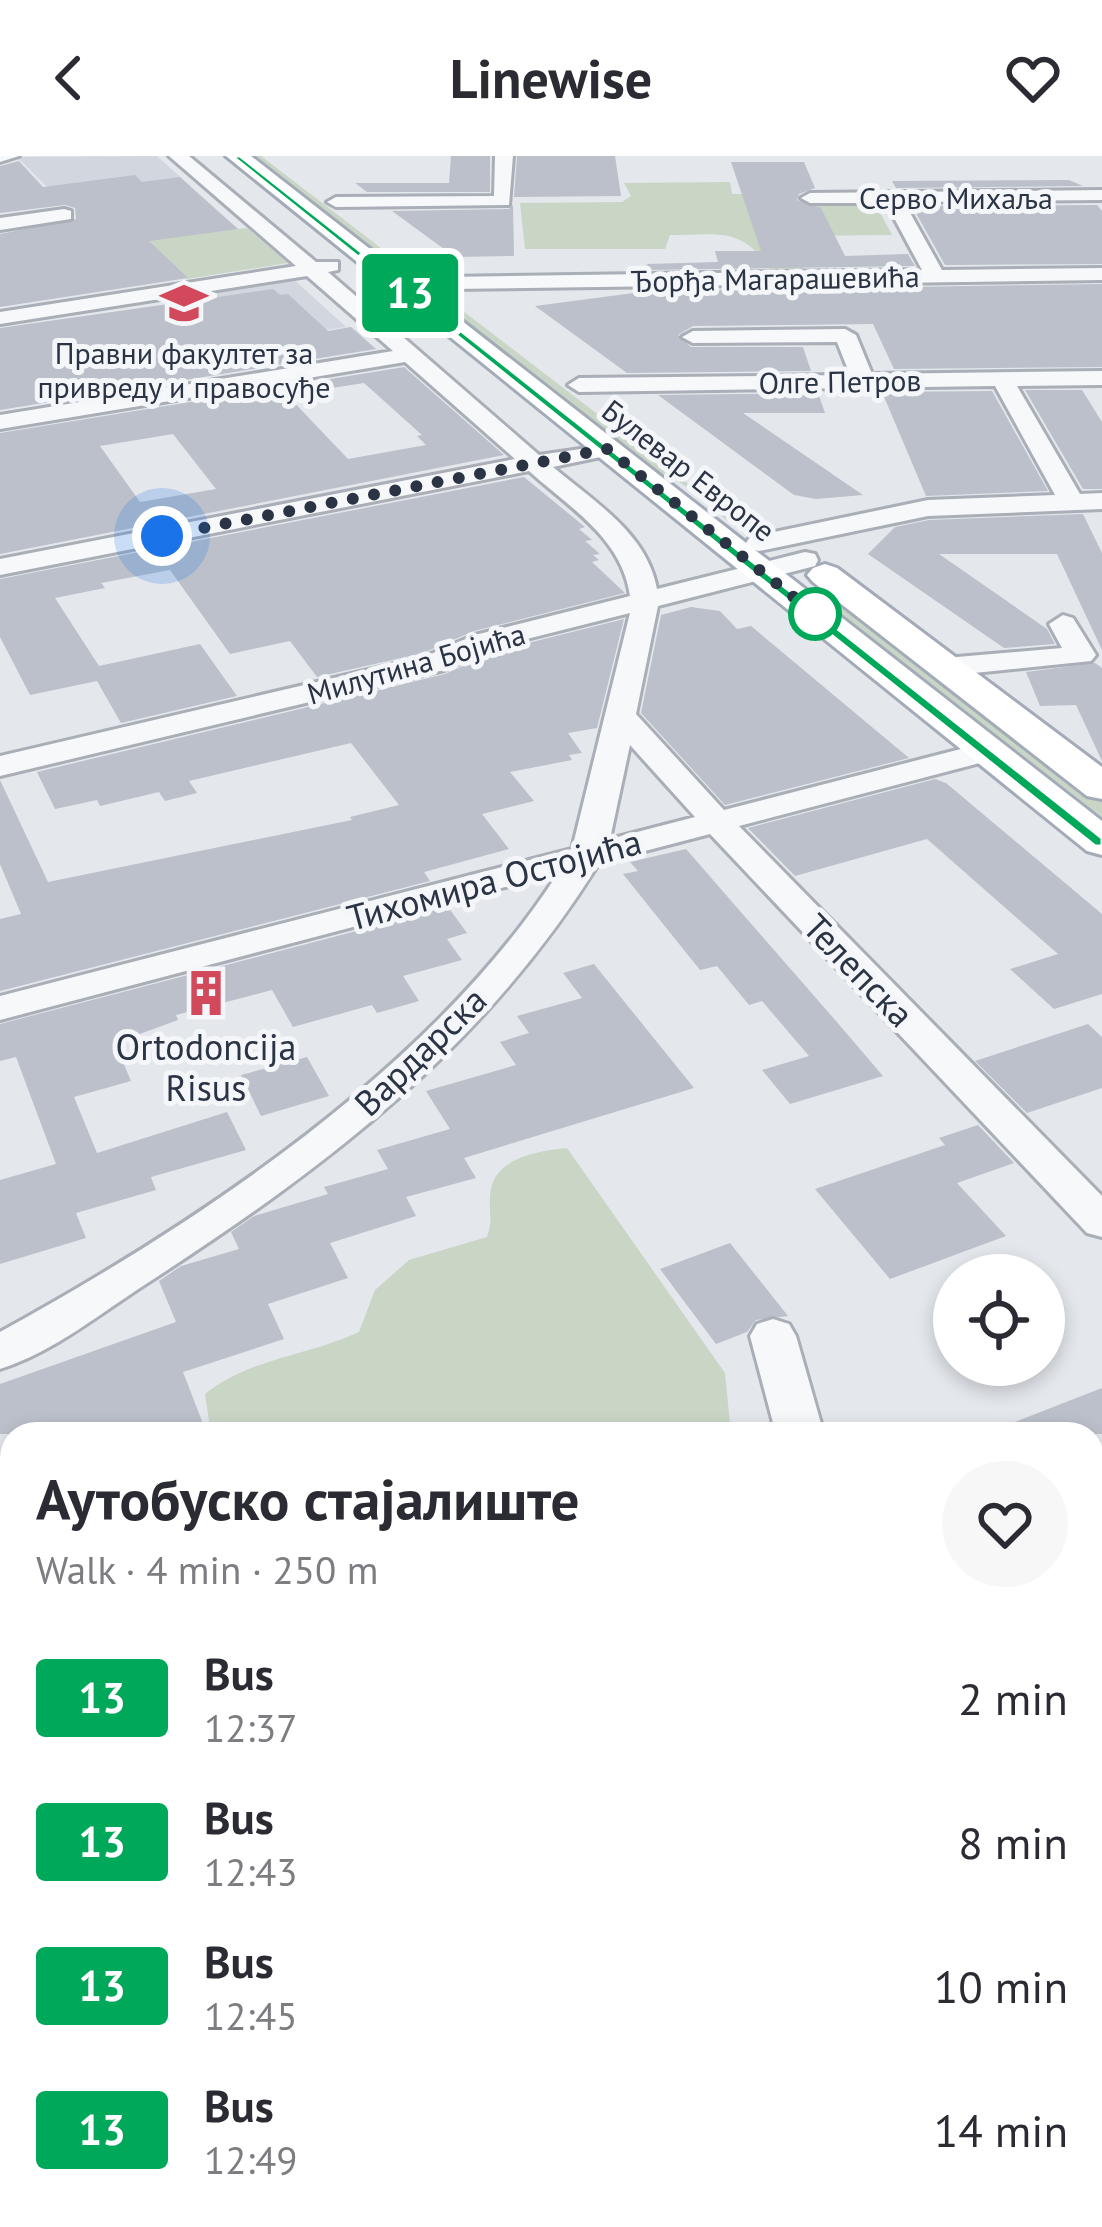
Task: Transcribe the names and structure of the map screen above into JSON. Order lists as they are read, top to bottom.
{
  "streets": {
    "main road": ["Булевар Европе"],
    "street": [
      "Серво Михаља",
      "Ђорђа Магарашевића",
      "Олге Петров",
      "Милутина Бојића",
      "Тихомира Остојића",
      "Телепска",
      "Вардарска"
    ]
  },
  "crossings": [
    ["Олге Петров", "Булевар Европе"],
    ["Булевар Европе", "Милутина Бојића"],
    ["Булевар Европе", "Тихомира Остојића"],
    ["Булевар Европе", "Вардарска"],
    ["Милутина Бојића", "Вардарска"],
    ["Тихомира Остојића", "Телепска"],
    ["Тихомира Остојића", "Вардарска"],
    ["Телепска", "Вардарска"]
  ],
  "places": {
    "school or university": ["Правни факултет за привреду и правосуђе"],
    "building": ["Ortodoncija Risus"]
  },
  "lines": ["bus line 13"],
  "page": {
    "header": "Linewise",
    "on_map": "13",
    "heading": ["Аутобуско стајалиште", "Walk · 4 min · 250 m"],
    "list": [
      {
        "mark": "13",
        "name": "Bus",
        "note": "12:37",
        "value": "2 min"
      },
      {
        "mark": "13",
        "name": "Bus",
        "note": "12:43",
        "value": "8 min"
      },
      {
        "mark": "13",
        "name": "Bus",
        "note": "12:45",
        "value": "10 min"
      },
      {
        "mark": "13",
        "name": "Bus",
        "note": "12:49",
        "value": "14 min"
      }
    ]
  }
}
